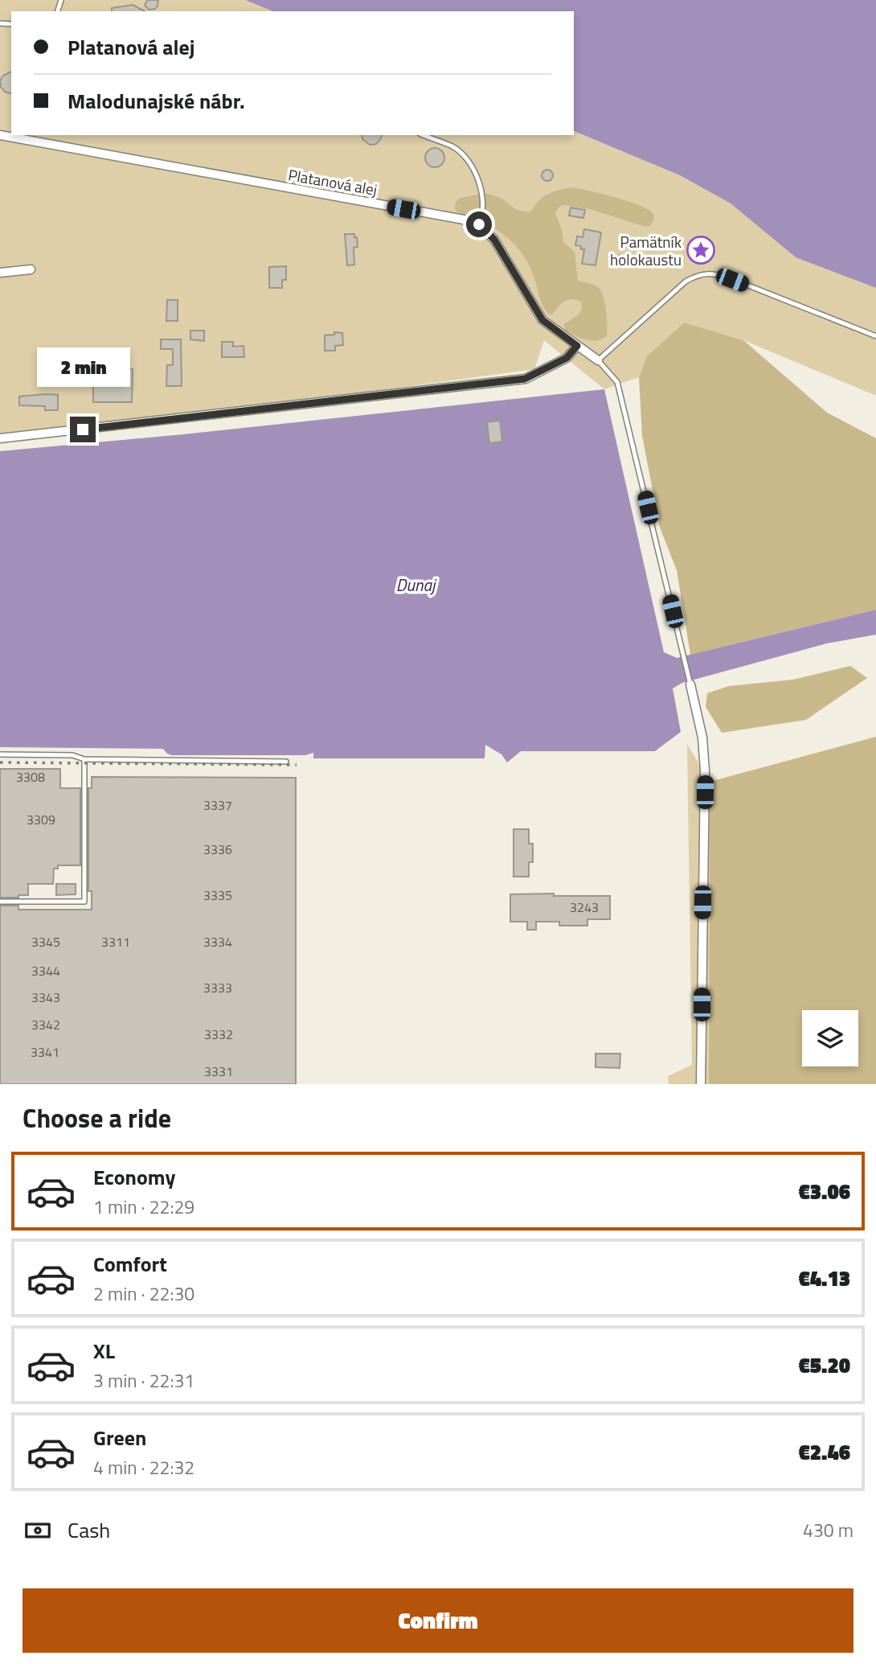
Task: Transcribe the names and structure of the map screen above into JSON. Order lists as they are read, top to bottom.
{
  "streets": {
    "street": ["Platanová alej"]
  },
  "water": ["Dunaj"],
  "places": {
    "place": ["Pamätník holokaustu"]
  },
  "house_numbers": [
    "3308",
    "3337",
    "3309",
    "3336",
    "3335",
    "3243",
    "3345",
    "3311",
    "3334",
    "3344",
    "3333",
    "3343",
    "3342",
    "3332",
    "3341",
    "3331"
  ],
  "page": {
    "banner": ["Platanová alej", "Malodunajské nábr."],
    "bubble": "2 min",
    "heading": "Choose a ride",
    "list": [
      {
        "name": "Economy",
        "note": "1 min · 22:29",
        "value": "€3.06"
      },
      {
        "name": "Comfort",
        "note": "2 min · 22:30",
        "value": "€4.13"
      },
      {
        "name": "XL",
        "note": "3 min · 22:31",
        "value": "€5.20"
      },
      {
        "name": "Green",
        "note": "4 min · 22:32",
        "value": "€2.46"
      }
    ],
    "pay": ["Cash", "430 m"],
    "buttons": "Confirm"
  }
}
